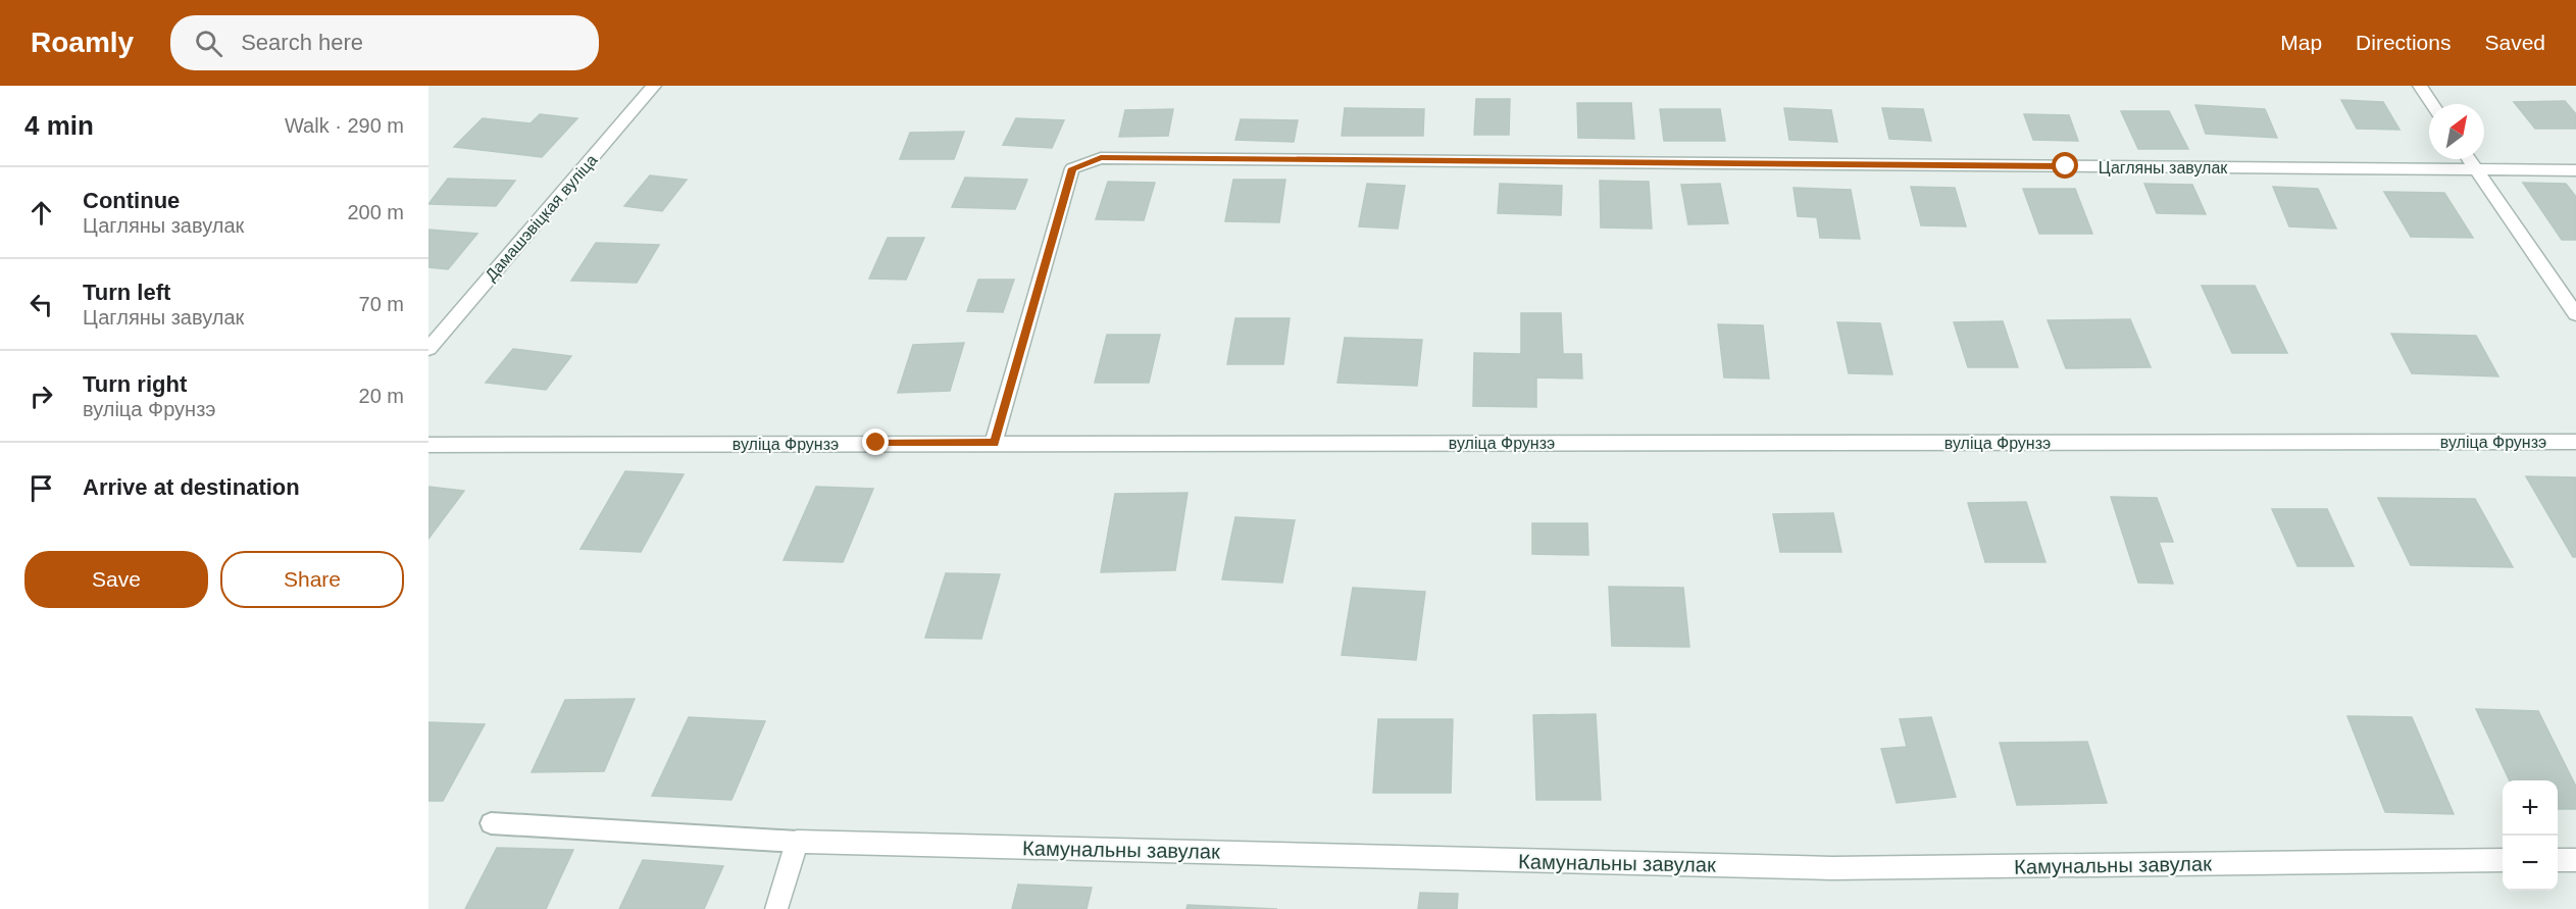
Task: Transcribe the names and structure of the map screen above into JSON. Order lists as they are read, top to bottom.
{
  "streets": {
    "street": [
      "Цагляны завулак",
      "Дамашэвіцкая вуліца",
      "вуліца Фрунзэ",
      "Камунальны завулак"
    ]
  },
  "crossings": [
    ["Цагляны завулак", "вуліца Фрунзэ"]
  ],
  "north": "top right",
  "page": {
    "header": "Roamly",
    "search": "Search here",
    "nav": ["Map", "Directions", "Saved"],
    "heading": ["4 min", "Walk · 290 m"],
    "list": [
      ["Continue", "Цагляны завулак", "200 m"],
      ["Turn left", "Цагляны завулак", "70 m"],
      ["Turn right", "вуліца Фрунзэ", "20 m"],
      "Arrive at destination"
    ],
    "buttons": ["Save", "Share"],
    "map_buttons": ["+", "−"]
  }
}
